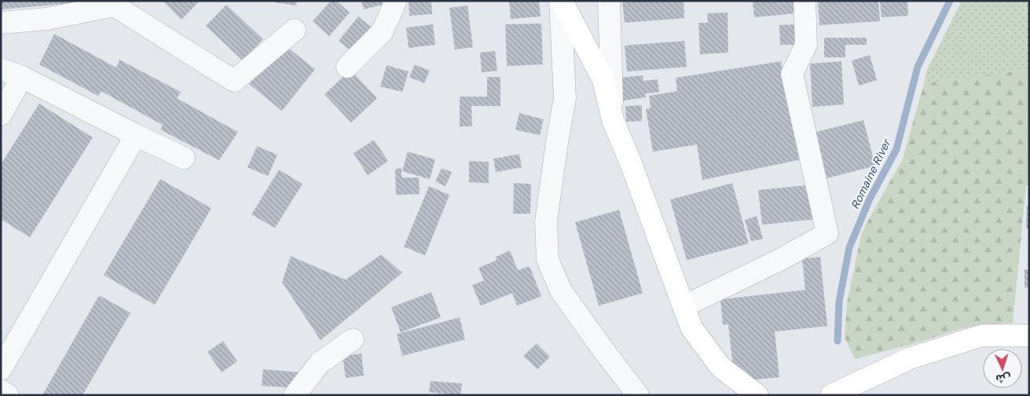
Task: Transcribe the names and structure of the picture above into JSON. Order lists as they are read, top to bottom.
{
  "water": ["Romaine River"],
  "north": "bottom"
}
